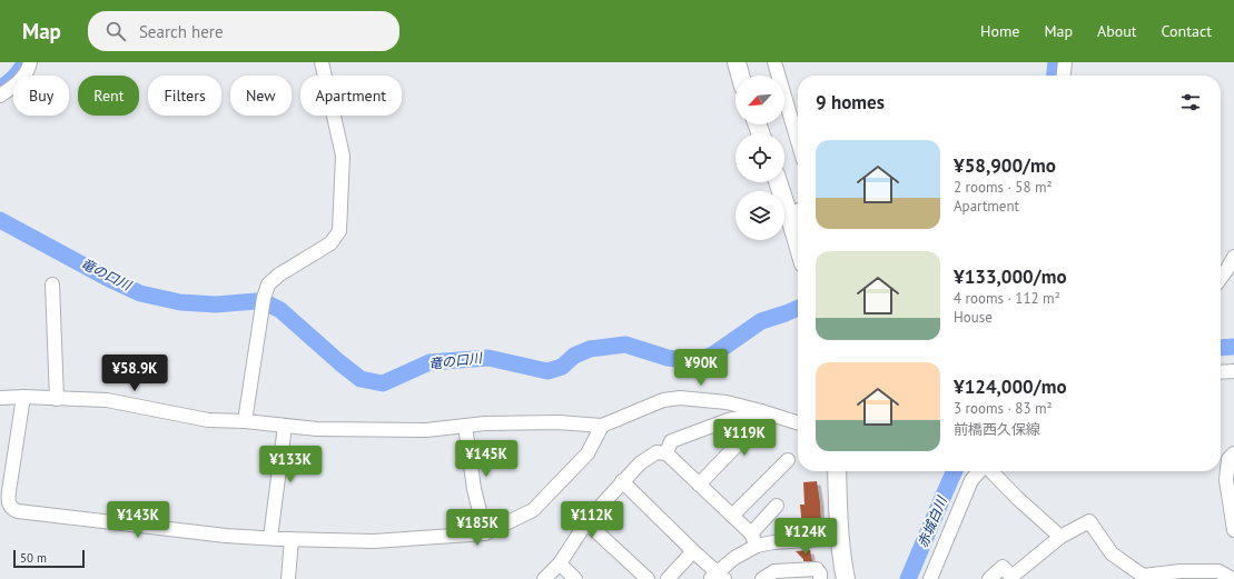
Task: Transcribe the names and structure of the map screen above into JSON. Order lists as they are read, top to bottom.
{
  "water": ["竜の口川", "赤城白川"],
  "scale_bar": "50 m",
  "north": "bottom left",
  "page": {
    "header": "Map",
    "search": "Search here",
    "nav": [
      "Home",
      "Map",
      "About",
      "Contact"
    ],
    "chip": [
      "Buy",
      "Rent",
      "Filters",
      "New",
      "Apartment"
    ],
    "heading": "9 homes",
    "list": [
      {
        "name": "¥58,900/mo",
        "note": "2 rooms · 58 m² · Apartment"
      },
      {
        "name": "¥133,000/mo",
        "note": "4 rooms · 112 m² · House"
      },
      {
        "name": "¥124,000/mo",
        "note": "3 rooms · 83 m² · 前橋西久保線"
      }
    ],
    "price": [
      "¥90K",
      "¥58.9K",
      "¥119K",
      "¥145K",
      "¥133K",
      "¥143K",
      "¥112K",
      "¥185K",
      "¥124K"
    ],
    "scale": "50 m"
  }
}
